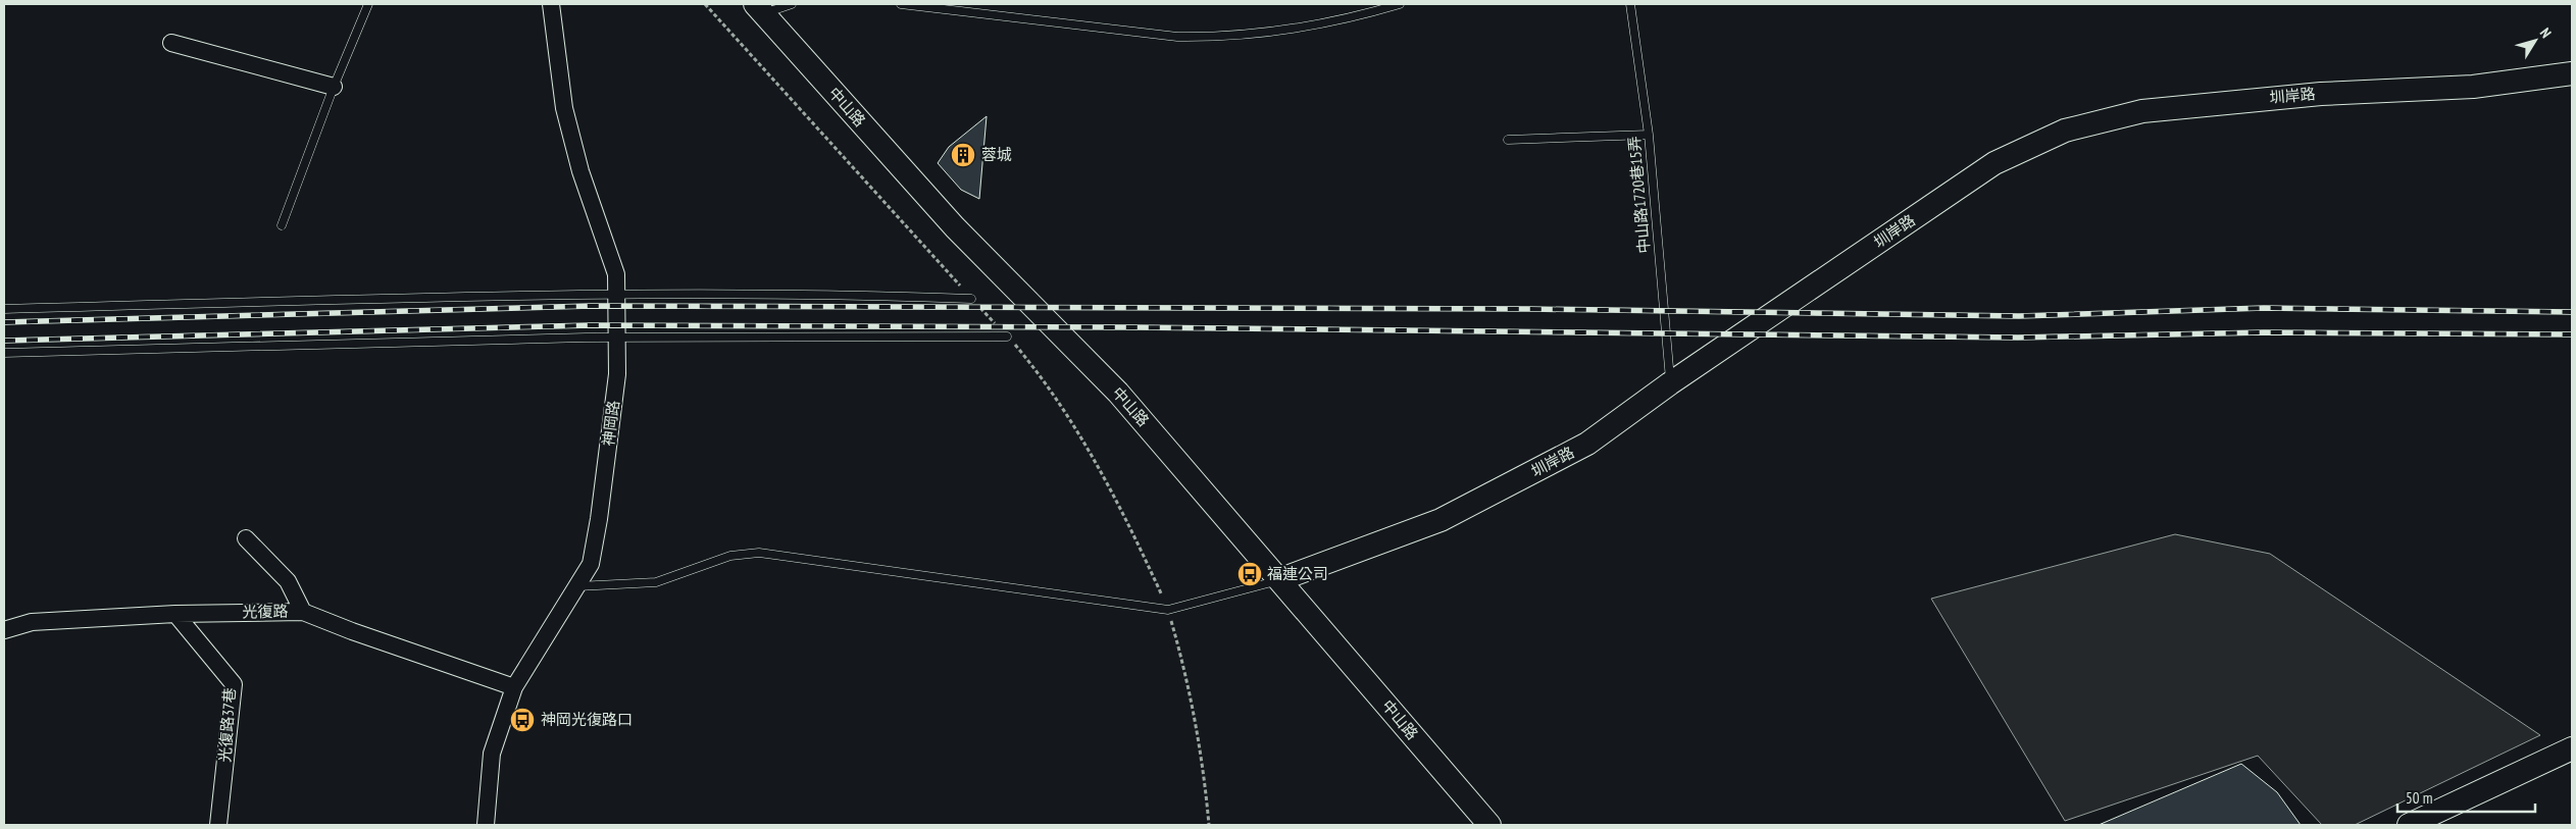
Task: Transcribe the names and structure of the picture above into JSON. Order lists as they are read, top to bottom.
{
  "streets": {
    "street": [
      "圳岸路",
      "中山路",
      "神岡路",
      "光復路",
      "光復路37巷"
    ],
    "lane": ["中山路1720巷15弄"]
  },
  "crossings": [
    ["圳岸路", "中山路"],
    ["圳岸路", "中山路1720巷15弄"],
    ["神岡路", "光復路"],
    ["光復路", "光復路37巷"]
  ],
  "places": {
    "building": ["蓉城"],
    "bus stop": ["福連公司", "神岡光復路口"]
  },
  "scale_bar": "50 m",
  "north": "top right"
}
